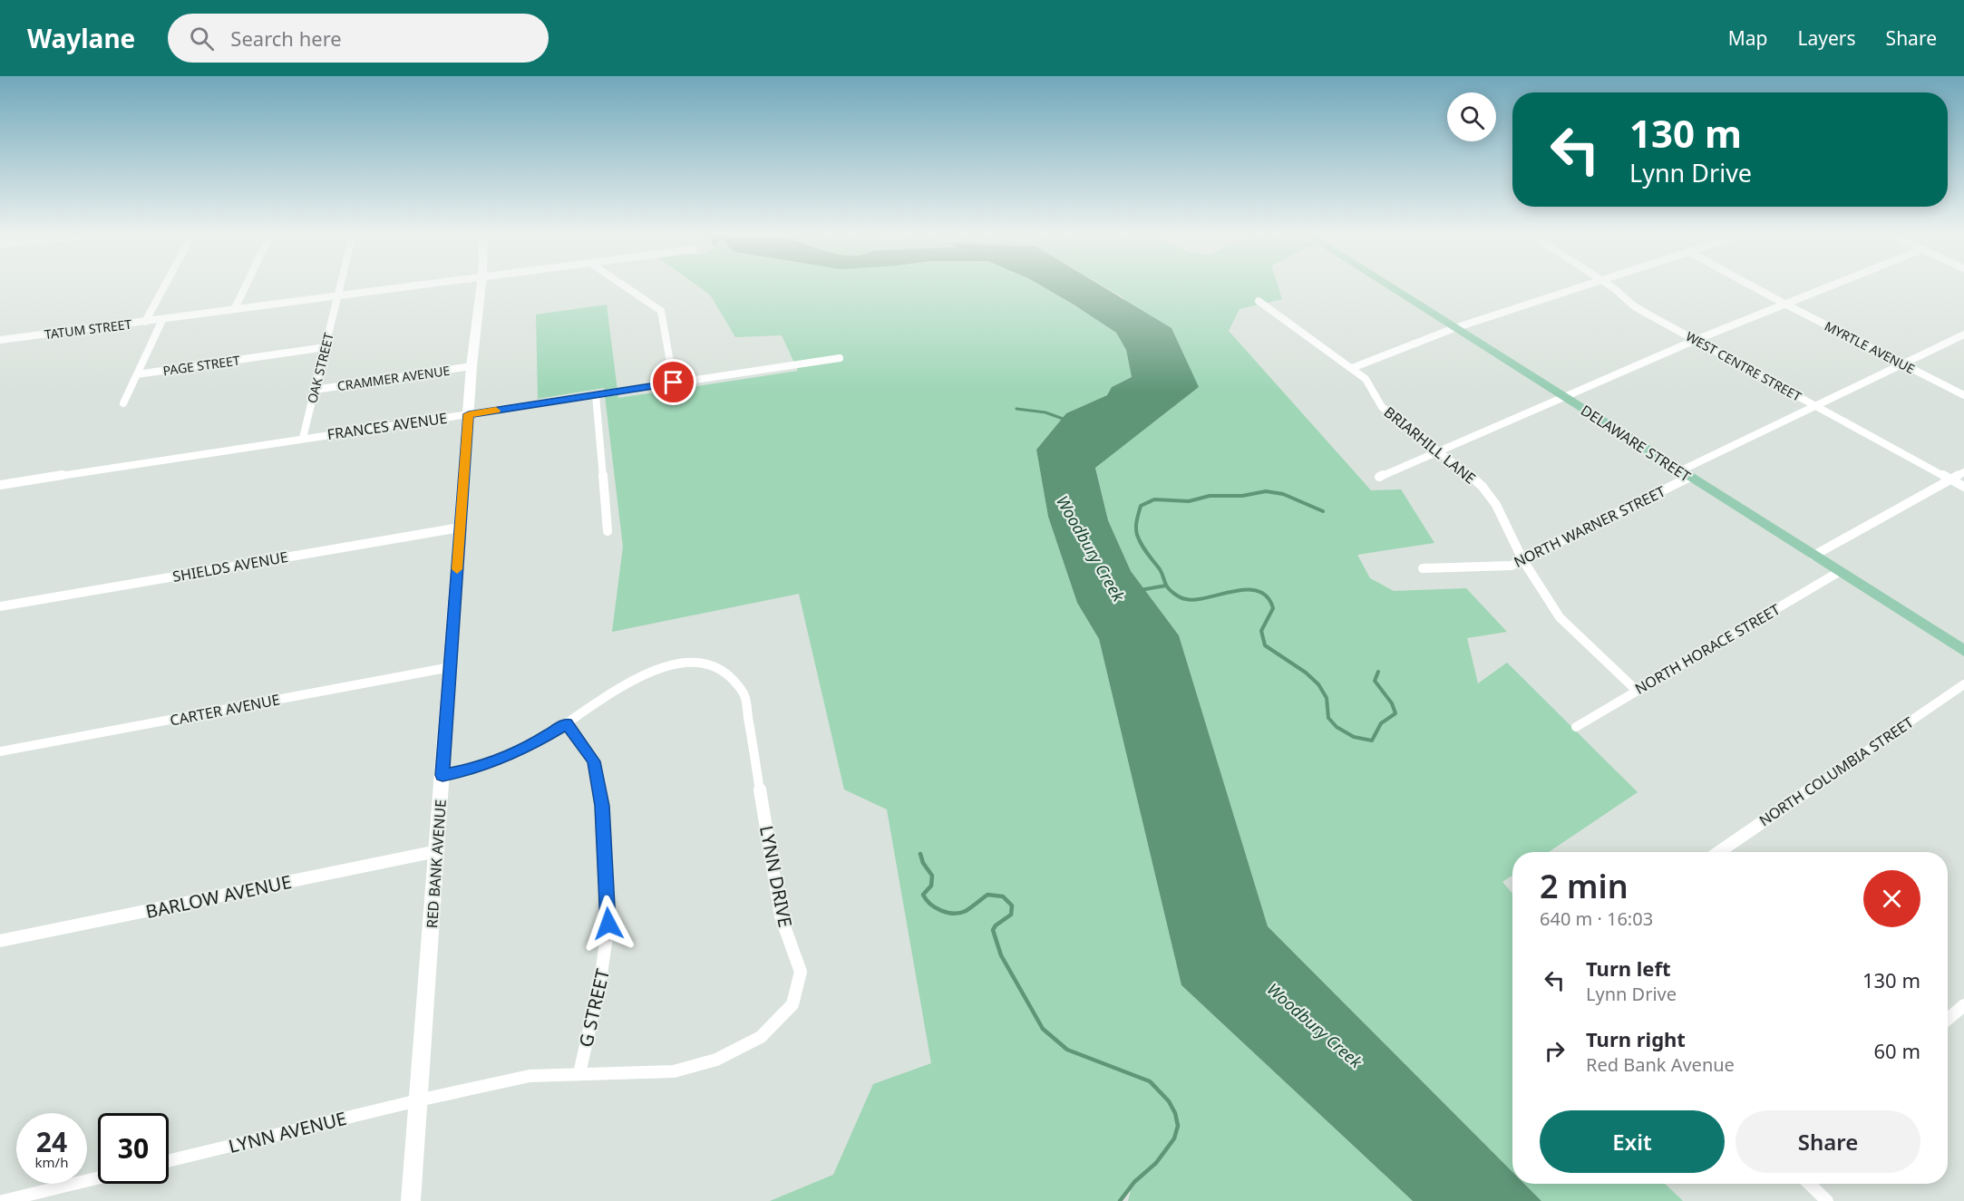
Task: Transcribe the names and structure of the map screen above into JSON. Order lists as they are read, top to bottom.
{
  "streets": {
    "main road": ["DELAWARE STREET"],
    "street": [
      "TATUM STREET",
      "MYRTLE AVENUE",
      "PAGE STREET",
      "WEST CENTRE STREET",
      "OAK STREET",
      "CRAMMER AVENUE",
      "FRANCES AVENUE",
      "BRIARHILL LANE",
      "NORTH WARNER STREET",
      "SHIELDS AVENUE",
      "NORTH HORACE STREET",
      "CARTER AVENUE",
      "NORTH COLUMBIA STREET",
      "RED BANK AVENUE",
      "LYNN DRIVE",
      "BARLOW AVENUE",
      "G STREET",
      "LYNN AVENUE"
    ]
  },
  "crossings": [
    ["TATUM STREET", "PAGE STREET"],
    ["TATUM STREET", "OAK STREET"],
    ["MYRTLE AVENUE", "NORTH WARNER STREET"],
    ["PAGE STREET", "OAK STREET"],
    ["WEST CENTRE STREET", "NORTH WARNER STREET"],
    ["OAK STREET", "CRAMMER AVENUE"],
    ["OAK STREET", "FRANCES AVENUE"],
    ["CRAMMER AVENUE", "RED BANK AVENUE"],
    ["FRANCES AVENUE", "RED BANK AVENUE"],
    ["DELAWARE STREET", "NORTH WARNER STREET"],
    ["DELAWARE STREET", "NORTH HORACE STREET"],
    ["BRIARHILL LANE", "NORTH WARNER STREET"],
    ["BRIARHILL LANE", "NORTH HORACE STREET"],
    ["SHIELDS AVENUE", "RED BANK AVENUE"],
    ["CARTER AVENUE", "RED BANK AVENUE"],
    ["RED BANK AVENUE", "LYNN DRIVE"],
    ["RED BANK AVENUE", "BARLOW AVENUE"],
    ["RED BANK AVENUE", "LYNN AVENUE"],
    ["LYNN DRIVE", "G STREET"],
    ["LYNN DRIVE", "LYNN AVENUE"]
  ],
  "water": ["Woodbury Creek"],
  "page": {
    "header": "Waylane",
    "search": "Search here",
    "nav": ["Map", "Layers", "Share"],
    "turn": ["130 m", "Lynn Drive"],
    "heading": ["2 min", "640 m · 16:03"],
    "list": [
      {
        "name": "Turn left",
        "note": "Lynn Drive",
        "value": "130 m"
      },
      {
        "name": "Turn right",
        "note": "Red Bank Avenue",
        "value": "60 m"
      }
    ],
    "buttons": ["Exit", "Share"],
    "speed": "24 km/h",
    "limit": "30"
  }
}
